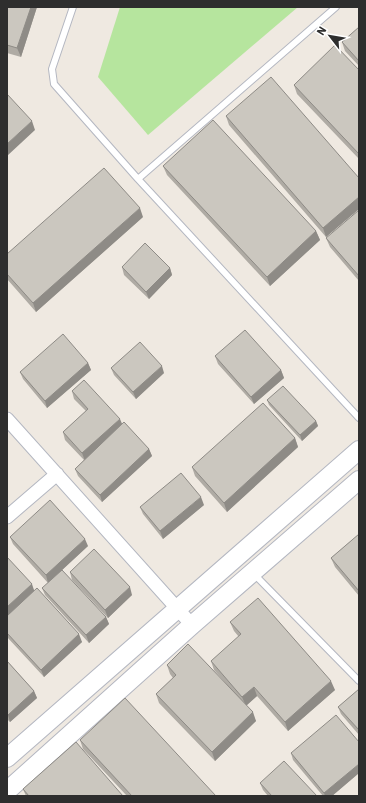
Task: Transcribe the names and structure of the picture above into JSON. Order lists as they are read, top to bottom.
{
  "north": "top left"
}
